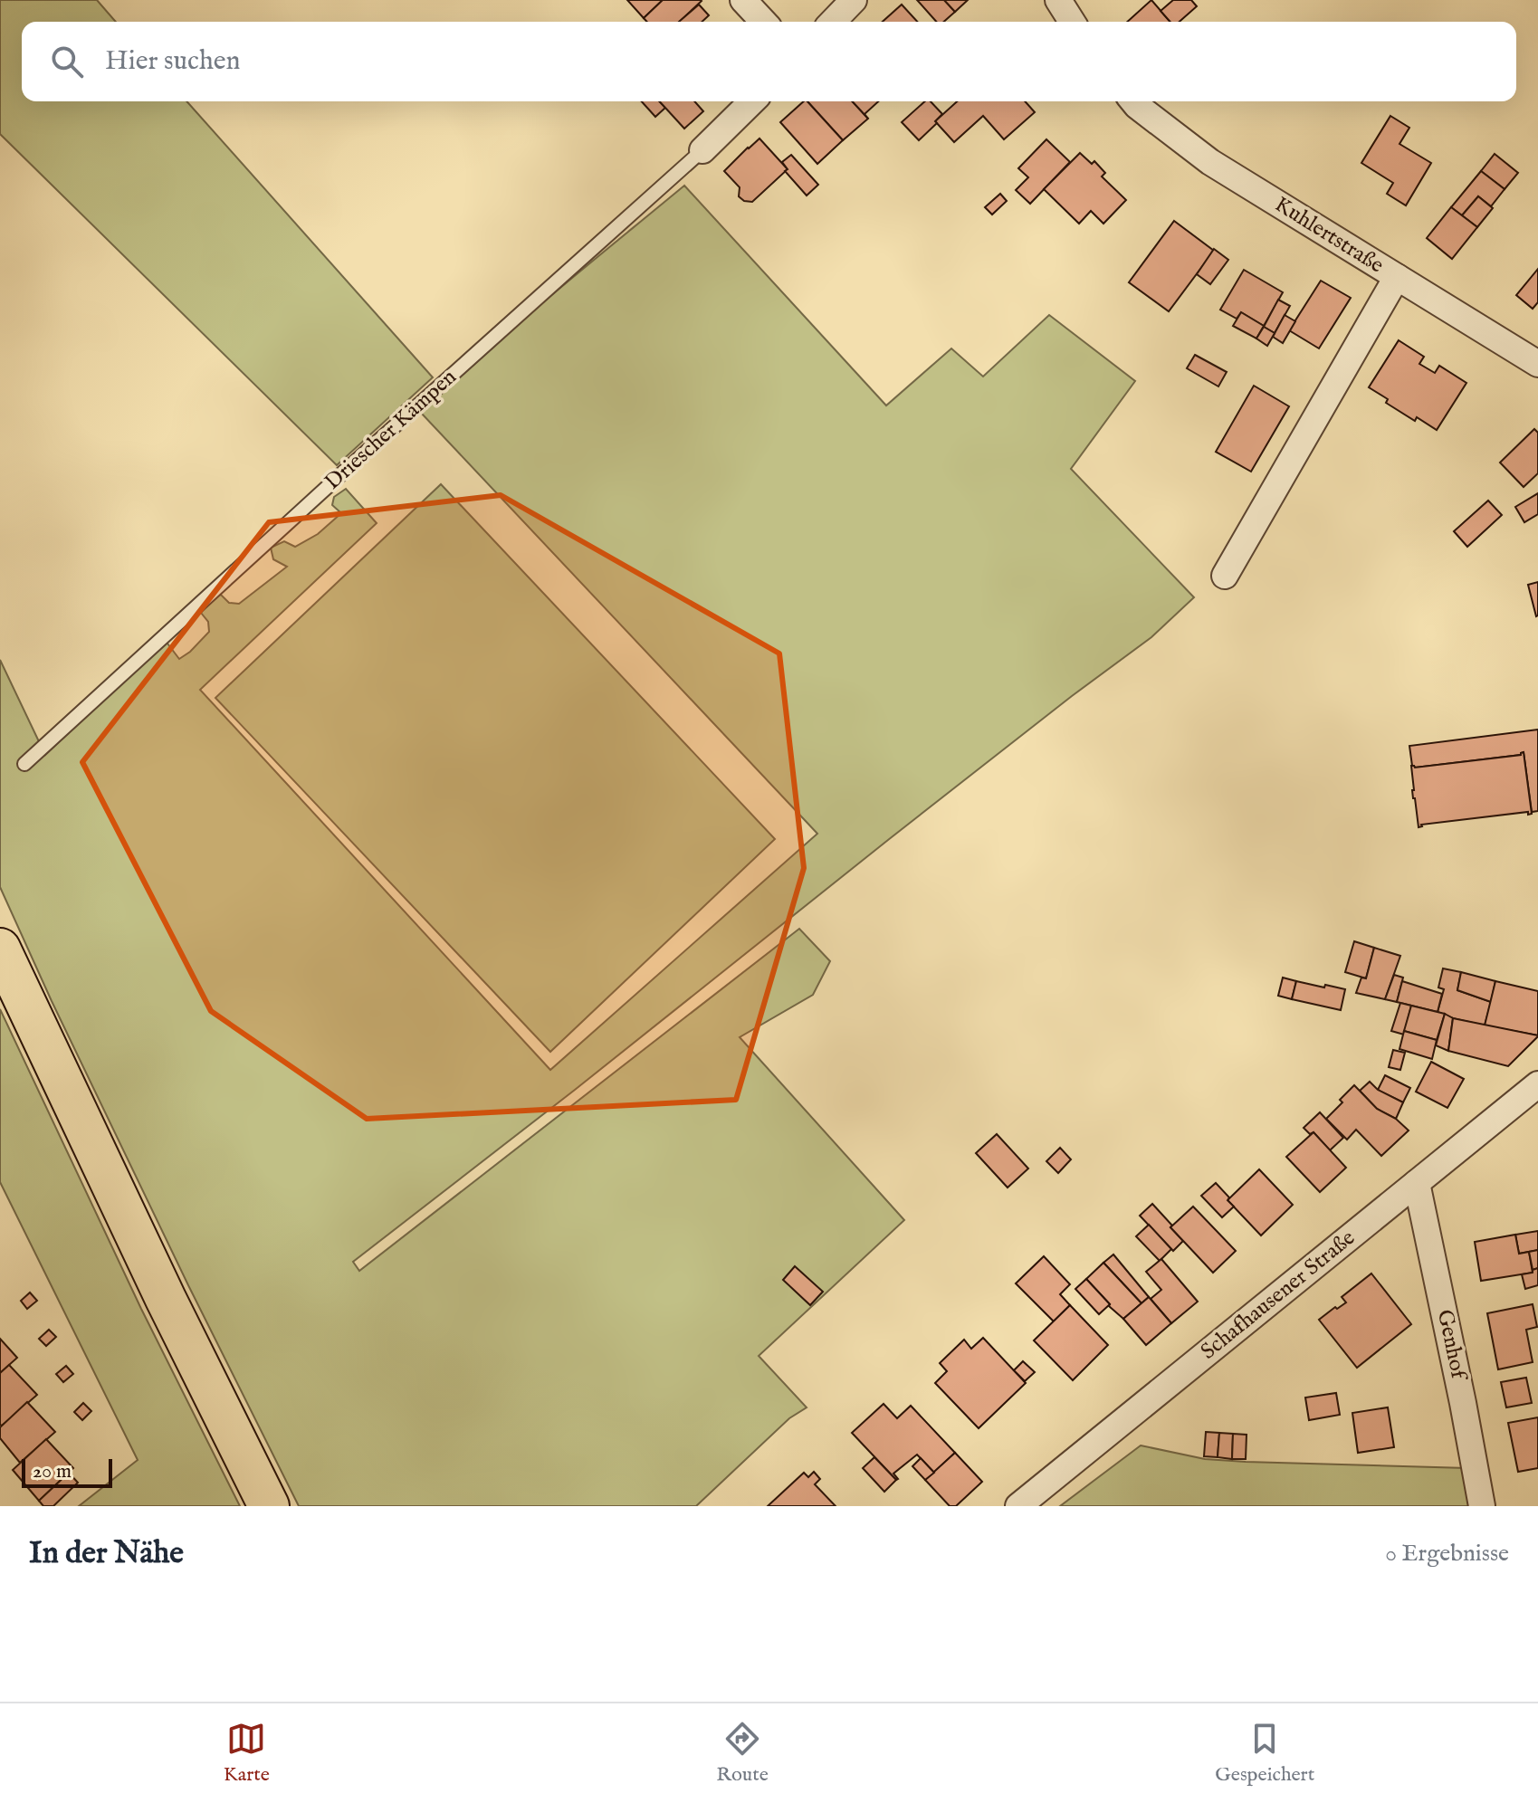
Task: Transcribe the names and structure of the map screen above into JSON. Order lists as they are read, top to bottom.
{
  "streets": {
    "street": [
      "Kuhlertstraße",
      "Driescher Kämpen",
      "Schafhausener Straße",
      "Genhof"
    ]
  },
  "crossings": [
    ["Schafhausener Straße", "Genhof"]
  ],
  "scale_bar": "20 m",
  "page": {
    "search": "Hier suchen",
    "scale": "20 m",
    "heading": ["In der Nähe", "0 Ergebnisse"],
    "nav": ["Karte", "Route", "Gespeichert"]
  }
}
